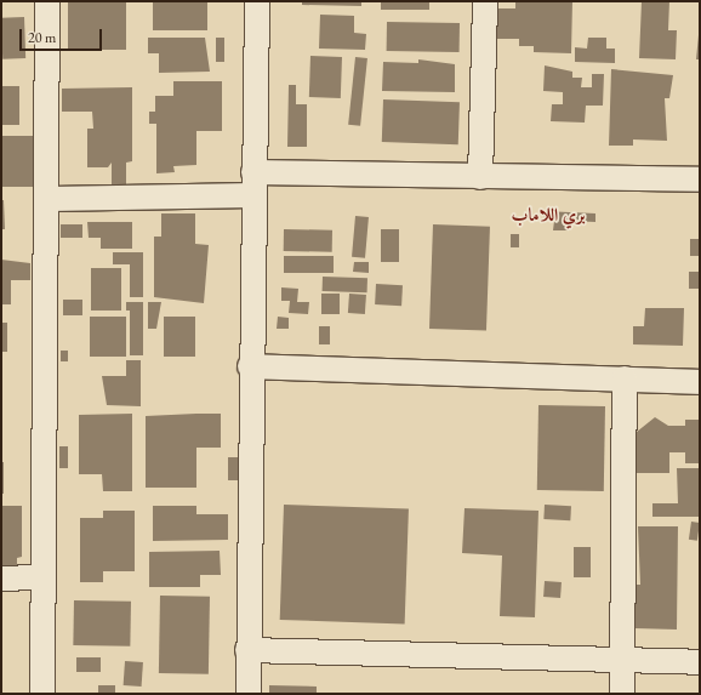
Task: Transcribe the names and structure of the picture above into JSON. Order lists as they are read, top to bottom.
{
  "districts": ["بري اللاماب"],
  "scale_bar": "20 m"
}
